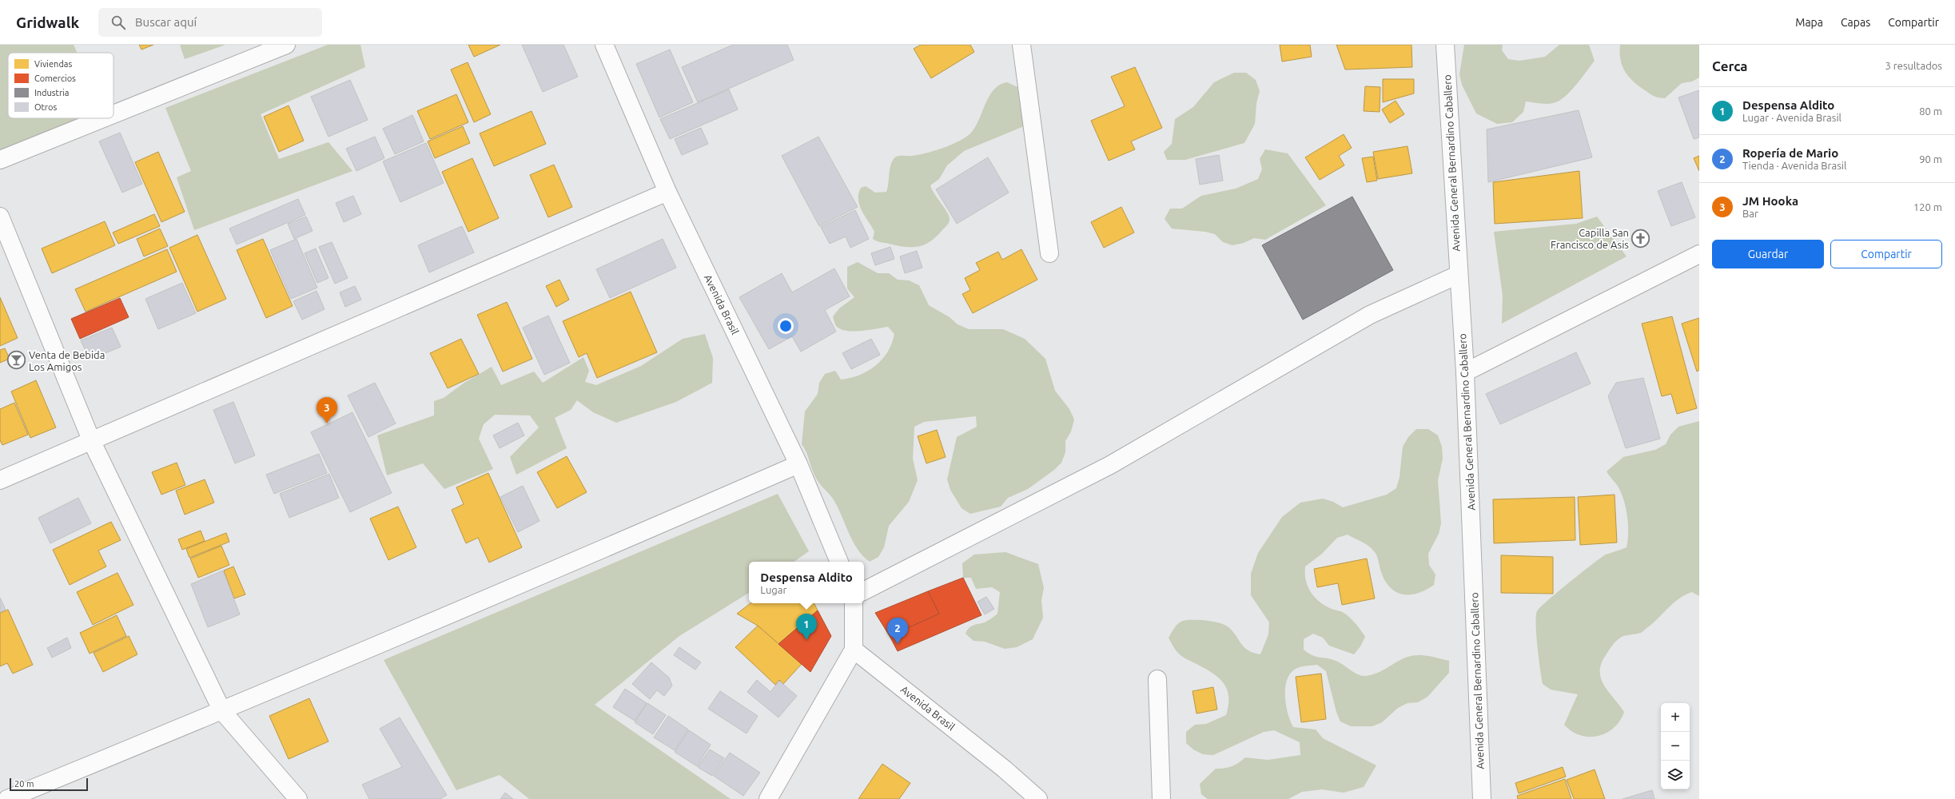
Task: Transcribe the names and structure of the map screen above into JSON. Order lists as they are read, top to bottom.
{
  "streets": {
    "street": ["Avenida General Bernardino Caballero", "Avenida Brasil"]
  },
  "places": {
    "church": ["Capilla San Francisco de Asis"],
    "bar": ["Venta de Bebida Los Amigos"]
  },
  "legend": [
    "Viviendas",
    "Comercios",
    "Industria",
    "Otros"
  ],
  "scale_bar": "20 m",
  "page": {
    "header": "Gridwalk",
    "search": "Buscar aquí",
    "nav": ["Mapa", "Capas", "Compartir"],
    "heading": ["Cerca", "3 resultados"],
    "list": [
      {
        "mark": "1",
        "name": "Despensa Aldito",
        "note": "Lugar · Avenida Brasil",
        "value": "80 m"
      },
      {
        "mark": "2",
        "name": "Ropería de Mario",
        "note": "Tienda · Avenida Brasil",
        "value": "90 m"
      },
      {
        "mark": "3",
        "name": "JM Hooka",
        "note": "Bar",
        "value": "120 m"
      }
    ],
    "buttons": ["Guardar", "Compartir"],
    "pins": ["3", "1", "2"],
    "popup": ["Despensa Aldito", "Lugar"],
    "map_buttons": ["+", "−"],
    "scale": "20 m"
  }
}
